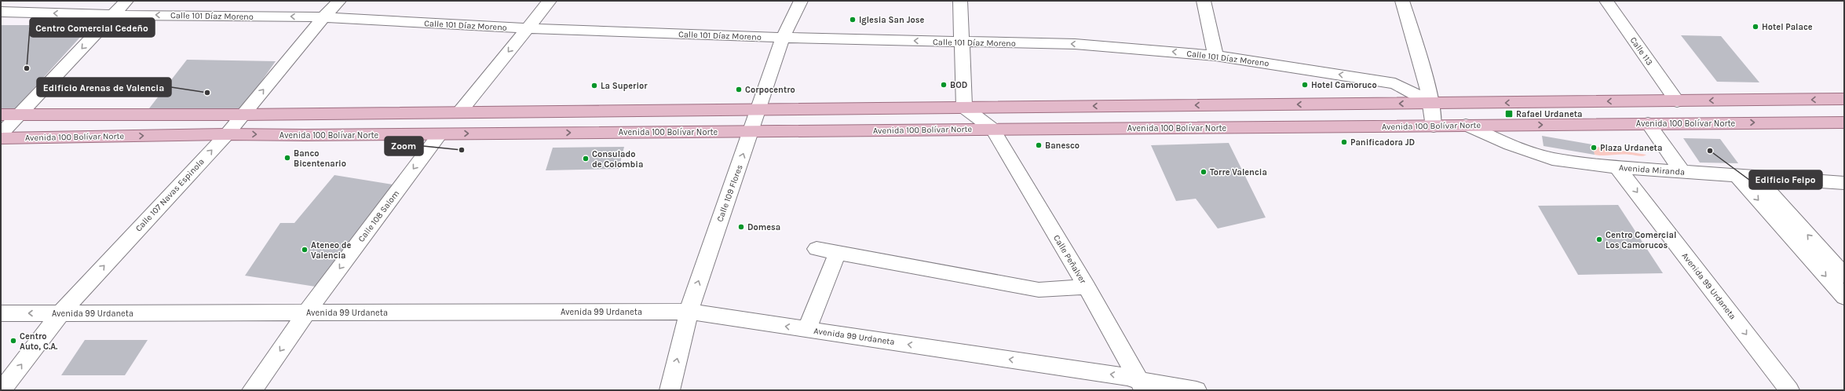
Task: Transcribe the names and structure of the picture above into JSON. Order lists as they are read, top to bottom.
{
  "streets": {
    "main road": ["Avenida 100 Bolívar Norte"],
    "street": [
      "Calle 101 Díaz Moreno",
      "Calle 113",
      "Avenida Miranda",
      "Calle 109 Flores",
      "Calle 107 Navas Espinola",
      "Calle 108 Salom",
      "Calle Peñalver",
      "Avenida 99 Urdaneta"
    ]
  },
  "crossings": [
    ["Calle 101 Díaz Moreno", "Calle 109 Flores"],
    ["Calle 101 Díaz Moreno", "Calle 107 Navas Espinola"],
    ["Avenida 100 Bolívar Norte", "Avenida Miranda"],
    ["Avenida 100 Bolívar Norte", "Calle 109 Flores"],
    ["Avenida 100 Bolívar Norte", "Calle 107 Navas Espinola"],
    ["Avenida 100 Bolívar Norte", "Calle 108 Salom"],
    ["Avenida 100 Bolívar Norte", "Calle Peñalver"],
    ["Avenida Miranda", "Avenida 99 Urdaneta"],
    ["Calle 109 Flores", "Avenida 99 Urdaneta"],
    ["Calle 107 Navas Espinola", "Avenida 99 Urdaneta"],
    ["Calle 108 Salom", "Avenida 99 Urdaneta"],
    ["Calle Peñalver", "Avenida 99 Urdaneta"]
  ],
  "one_way": ["Calle 101 Díaz Moreno", "Calle 107 Navas Espinola", "Calle 108 Salom"],
  "places": {
    "other": [
      "Iglesia San Jose",
      "Hotel Palace",
      "Centro Comercial Cedeño",
      "BOD",
      "Hotel Camoruco",
      "La Superior",
      "Corpocentro",
      "Edificio Arenas de Valencia",
      "Panificadora JD",
      "Banesco",
      "Plaza Urdaneta",
      "Zoom",
      "Edificio Felpo",
      "Banco Bicentenario",
      "Consulado de Colombia",
      "Torre Valencia",
      "Domesa",
      "Centro Comercial Los Camorucos",
      "Ateneo de Valencia",
      "Centro Auto, C.A."
    ],
    "transit": ["Rafael Urdaneta"]
  }
}
